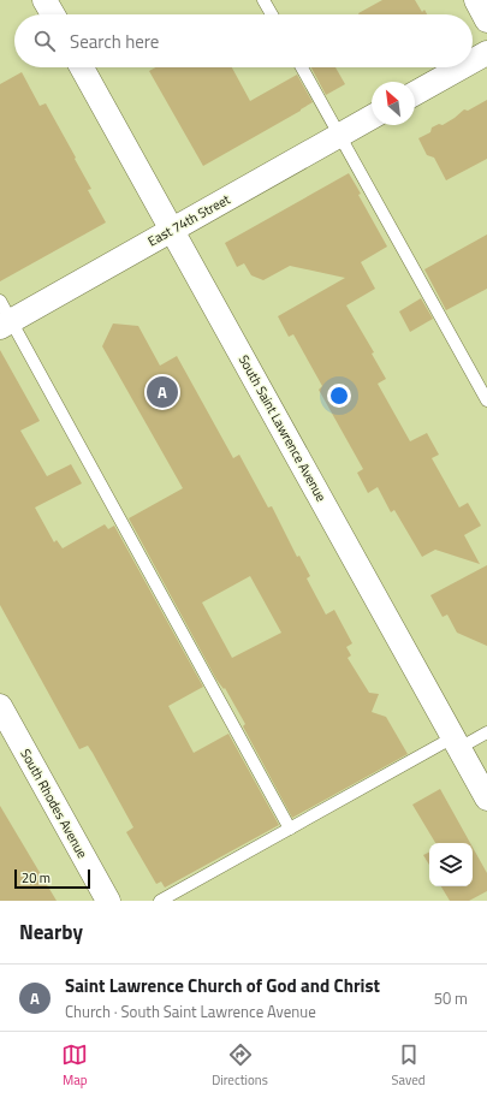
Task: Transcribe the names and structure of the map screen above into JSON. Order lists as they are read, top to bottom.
{
  "streets": {
    "street": ["East 74th Street", "South Saint Lawrence Avenue", "South Rhodes Avenue"]
  },
  "crossings": [
    ["East 74th Street", "South Saint Lawrence Avenue"]
  ],
  "scale_bar": "20 m",
  "north": "top left",
  "page": {
    "search": "Search here",
    "pins": "A",
    "scale": "20 m",
    "heading": "Nearby",
    "list": [
      {
        "mark": "A",
        "name": "Saint Lawrence Church of God and Christ",
        "note": "Church · South Saint Lawrence Avenue",
        "value": "50 m"
      }
    ],
    "nav": ["Map", "Directions", "Saved"]
  }
}
